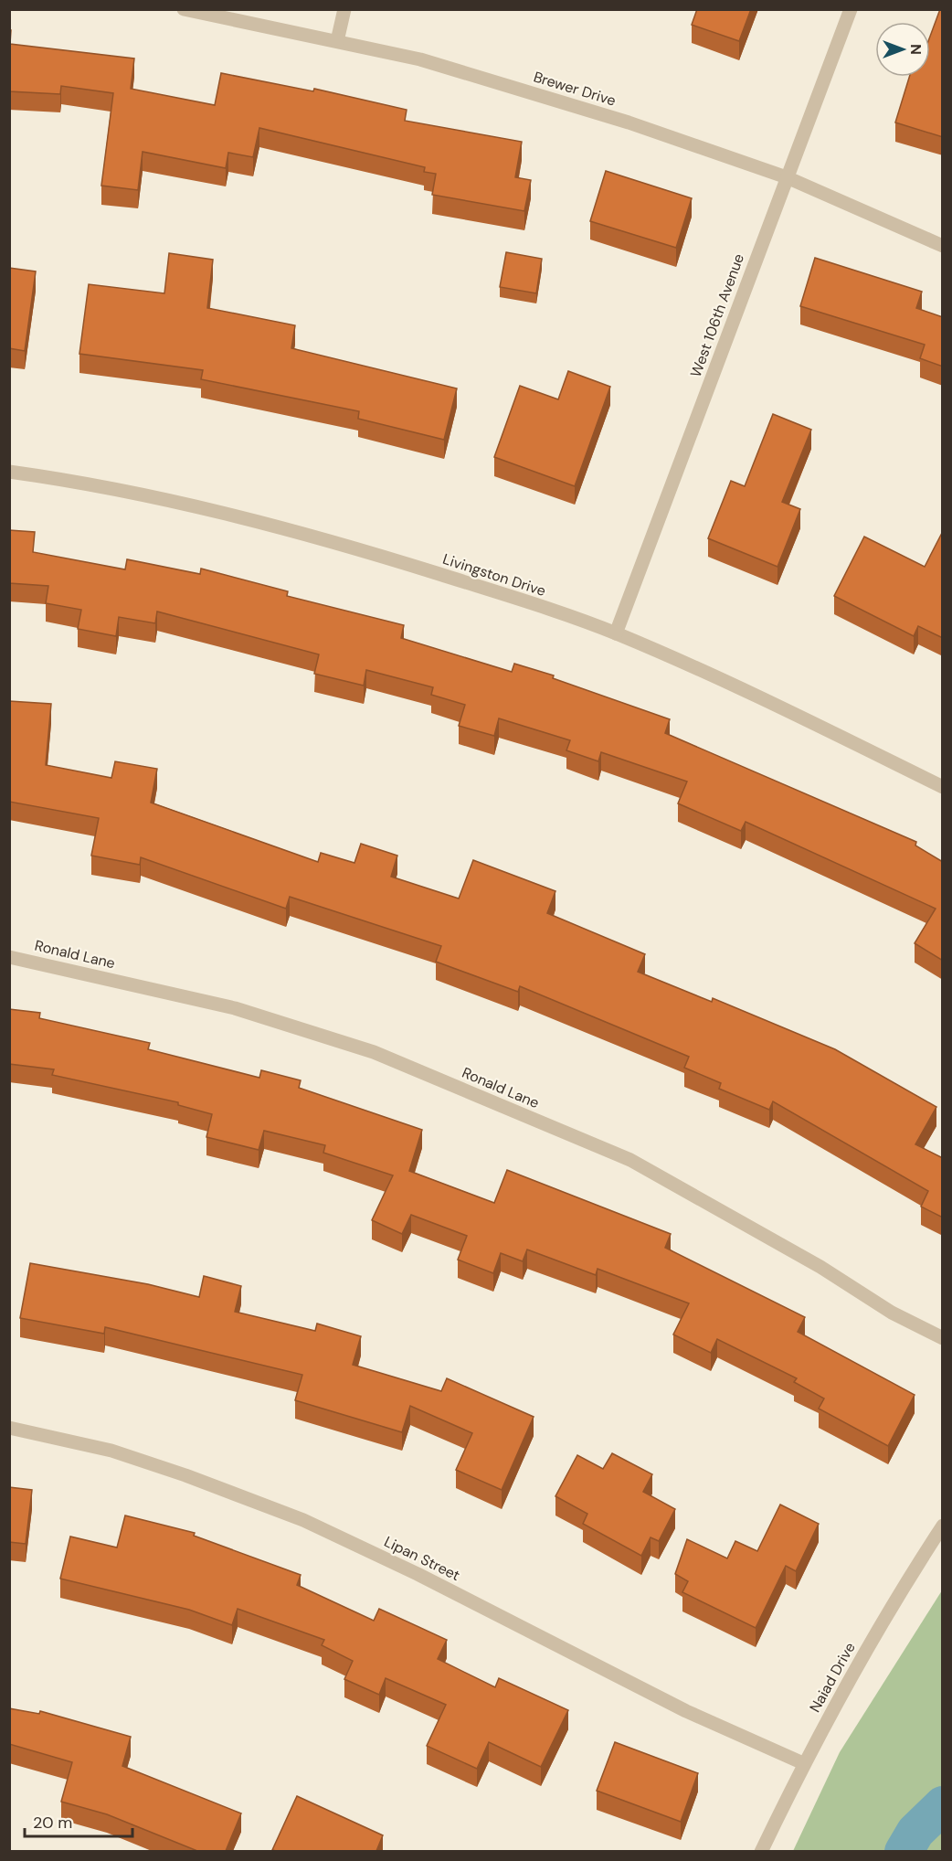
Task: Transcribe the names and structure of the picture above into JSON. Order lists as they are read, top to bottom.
{
  "streets": {
    "street": [
      "Brewer Drive",
      "West 106th Avenue",
      "Livingston Drive",
      "Ronald Lane",
      "Lipan Street",
      "Naiad Drive"
    ]
  },
  "crossings": [
    ["Brewer Drive", "West 106th Avenue"],
    ["West 106th Avenue", "Livingston Drive"],
    ["Lipan Street", "Naiad Drive"]
  ],
  "scale_bar": "20 m",
  "north": "right"
}
